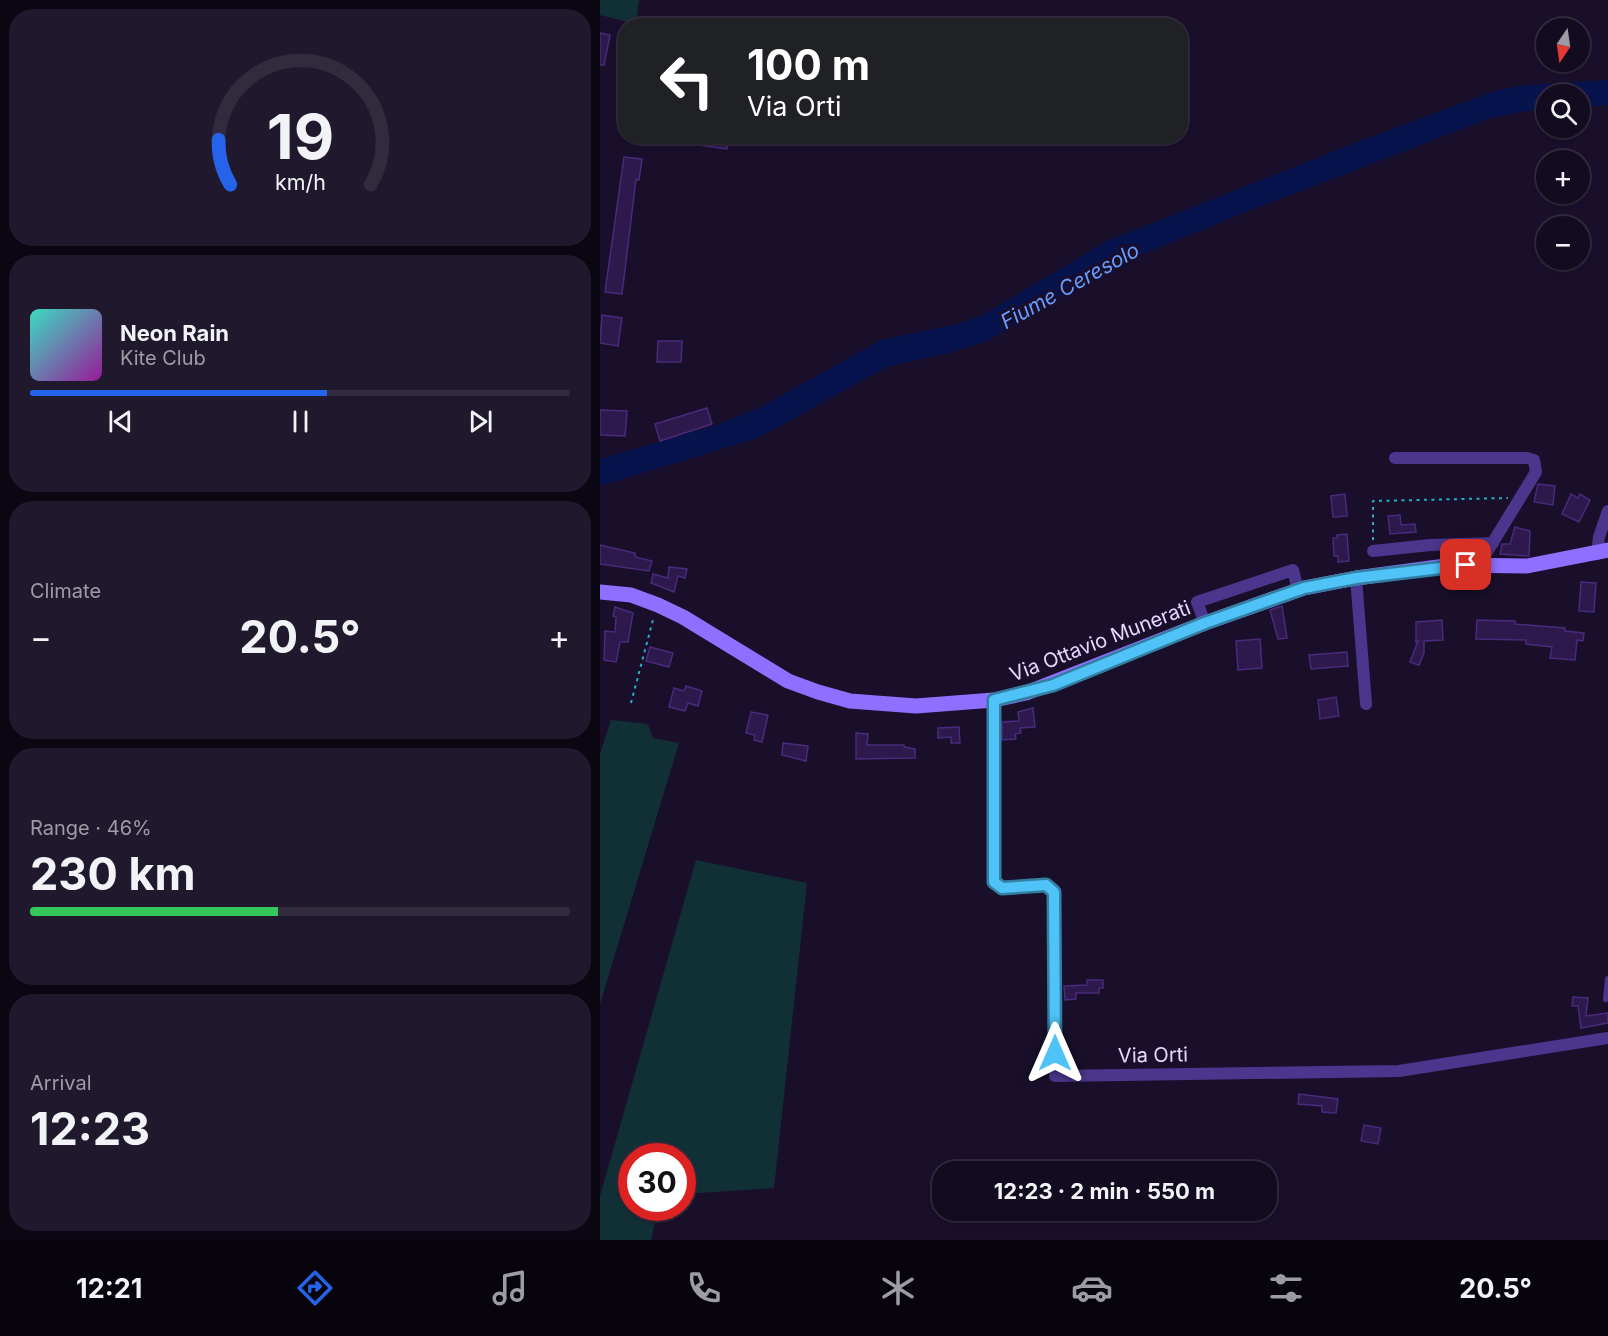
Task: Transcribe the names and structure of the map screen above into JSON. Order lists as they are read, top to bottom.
{
  "streets": {
    "street": ["Via Ottavio Munerati", "Via Orti"]
  },
  "crossings": [
    ["Via Ottavio Munerati", "Via Orti"]
  ],
  "water": ["Fiume Ceresolo"],
  "north": "bottom",
  "page": {
    "map_buttons": ["+", "−"],
    "turn": ["100 m", "Via Orti"],
    "song": ["Neon Rain", "Kite Club"],
    "tile": [
      "Climate",
      ["Range · 46%", "230 km"],
      ["Arrival", "12:23"]
    ],
    "heat": ["−", "20.5°", "+"],
    "limit": "30",
    "trip": "12:23 · 2 min · 550 m",
    "tabs": ["12:21", "20.5°"],
    "gauge": ["19", "km/h"]
  }
}
